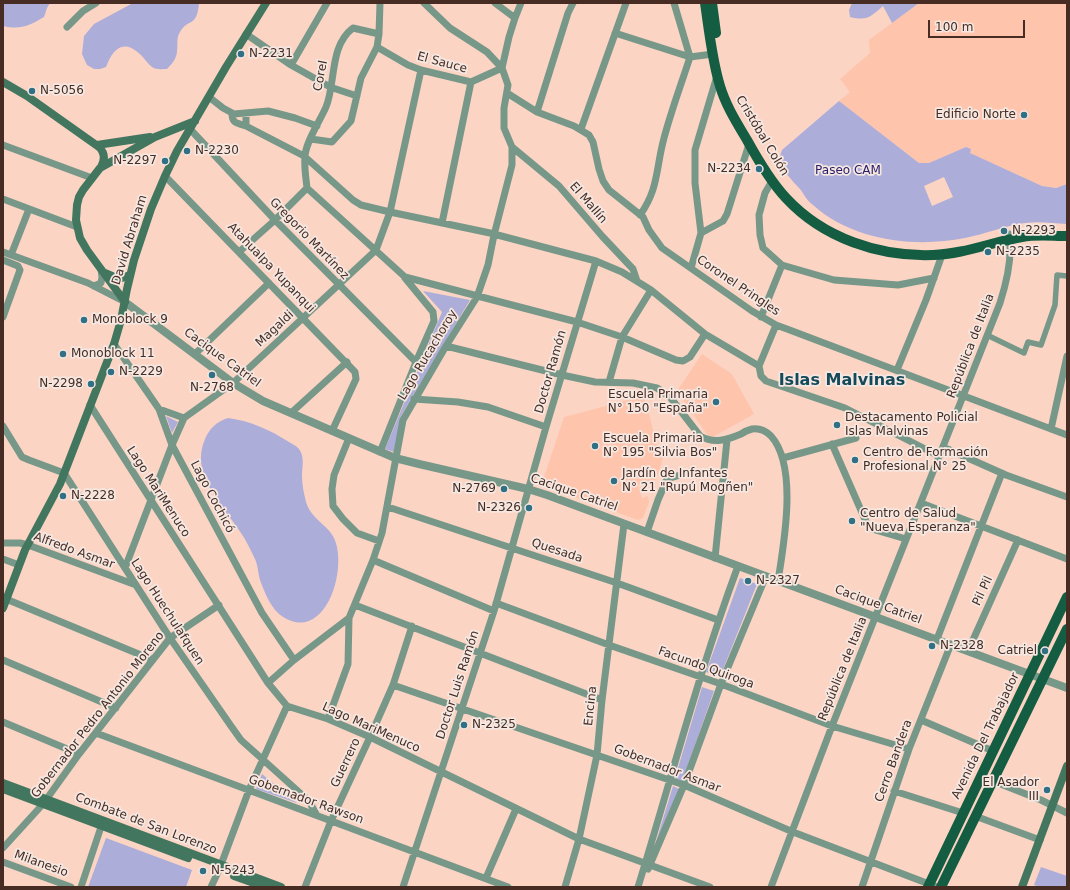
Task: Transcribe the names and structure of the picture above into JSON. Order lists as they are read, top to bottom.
{
  "streets": {
    "main road": [
      "Cristóbal Colón",
      "David Abraham",
      "Avenida Del Trabajador",
      "Combate de San Lorenzo"
    ],
    "street": [
      "El Sauce",
      "Corel",
      "El Mallín",
      "Gregorio Martínez",
      "Atahualpa Yupanqui",
      "Coronel Pringles",
      "Magaldi",
      "República de Italia",
      "Lago Rucachoroy",
      "Cacique Catriel",
      "Doctor Ramón",
      "Lago MariMenuco",
      "Lago Cochicó",
      "Alfredo Asmar",
      "Quesada",
      "Pil Pil",
      "Lago Huechulafquen",
      "Facundo Quiroga",
      "Doctor Luis Ramón",
      "Encina",
      "Gobernador Pedro Antonio Moreno",
      "Cerro Bandera",
      "Guerrero",
      "Gobernador Asmar",
      "Gobernador Rawson",
      "Milanesio"
    ]
  },
  "crossings": [
    ["El Sauce", "Magaldi"],
    ["El Sauce", "Lago Rucachoroy"],
    ["Cristóbal Colón", "República de Italia"],
    ["El Mallín", "Lago Rucachoroy"],
    ["Gregorio Martínez", "David Abraham"],
    ["Gregorio Martínez", "Magaldi"],
    ["David Abraham", "Atahualpa Yupanqui"],
    ["David Abraham", "Cacique Catriel"],
    ["David Abraham", "Lago MariMenuco"],
    ["David Abraham", "Lago Cochicó"],
    ["David Abraham", "Alfredo Asmar"],
    ["David Abraham", "Lago Huechulafquen"],
    ["Atahualpa Yupanqui", "Magaldi"],
    ["Atahualpa Yupanqui", "Cacique Catriel"],
    ["Coronel Pringles", "República de Italia"],
    ["Coronel Pringles", "Lago Rucachoroy"],
    ["Magaldi", "Cacique Catriel"],
    ["República de Italia", "Cacique Catriel"],
    ["República de Italia", "Facundo Quiroga"],
    ["República de Italia", "Gobernador Asmar"],
    ["Lago Rucachoroy", "Cacique Catriel"],
    ["Lago Rucachoroy", "Lago MariMenuco"],
    ["Lago Rucachoroy", "Lago Cochicó"],
    ["Lago Rucachoroy", "Quesada"],
    ["Cacique Catriel", "Doctor Ramón"],
    ["Cacique Catriel", "Pil Pil"],
    ["Cacique Catriel", "Doctor Luis Ramón"],
    ["Cacique Catriel", "Encina"],
    ["Cacique Catriel", "Avenida Del Trabajador"],
    ["Cacique Catriel", "Cerro Bandera"],
    ["Doctor Ramón", "Doctor Luis Ramón"],
    ["Lago MariMenuco", "Doctor Luis Ramón"],
    ["Lago MariMenuco", "Encina"],
    ["Lago MariMenuco", "Gobernador Pedro Antonio Moreno"],
    ["Lago MariMenuco", "Guerrero"],
    ["Alfredo Asmar", "Lago Huechulafquen"],
    ["Quesada", "Doctor Luis Ramón"],
    ["Quesada", "Encina"],
    ["Lago Huechulafquen", "Gobernador Pedro Antonio Moreno"],
    ["Lago Huechulafquen", "Gobernador Rawson"],
    ["Facundo Quiroga", "Doctor Luis Ramón"],
    ["Facundo Quiroga", "Encina"],
    ["Facundo Quiroga", "Cerro Bandera"],
    ["Doctor Luis Ramón", "Gobernador Asmar"],
    ["Doctor Luis Ramón", "Gobernador Rawson"],
    ["Encina", "Gobernador Asmar"],
    ["Gobernador Pedro Antonio Moreno", "Gobernador Rawson"],
    ["Gobernador Pedro Antonio Moreno", "Combate de San Lorenzo"],
    ["Avenida Del Trabajador", "Gobernador Asmar"],
    ["Cerro Bandera", "Gobernador Asmar"],
    ["Guerrero", "Gobernador Asmar"],
    ["Guerrero", "Gobernador Rawson"]
  ],
  "districts": ["Islas Malvinas"],
  "parks": ["Paseo CAM"],
  "places": [
    "N-2231",
    "N-5056",
    "Edificio Norte",
    "N-2230",
    "N-2297",
    "N-2234",
    "N-2293",
    "N-2235",
    "Monoblock 9",
    "Monoblock 11",
    "N-2229",
    "N-2768",
    "N-2298",
    "Escuela Primaria N° 150 \"España\"",
    "Destacamento Policial Islas Malvinas",
    "Escuela Primaria N° 195 \"Silvia Bos\"",
    "Centro de Formación Profesional N° 25",
    "Jardín de Infantes N° 21 \"Rupú Mogñen\"",
    "N-2769",
    "N-2228",
    "N-2326",
    "Centro de Salud \"Nueva Esperanza\"",
    "N-2327",
    "N-2328",
    "Catriel",
    "N-2325",
    "El Asador III",
    "N-5243"
  ],
  "scale_bar": "100 m"
}
